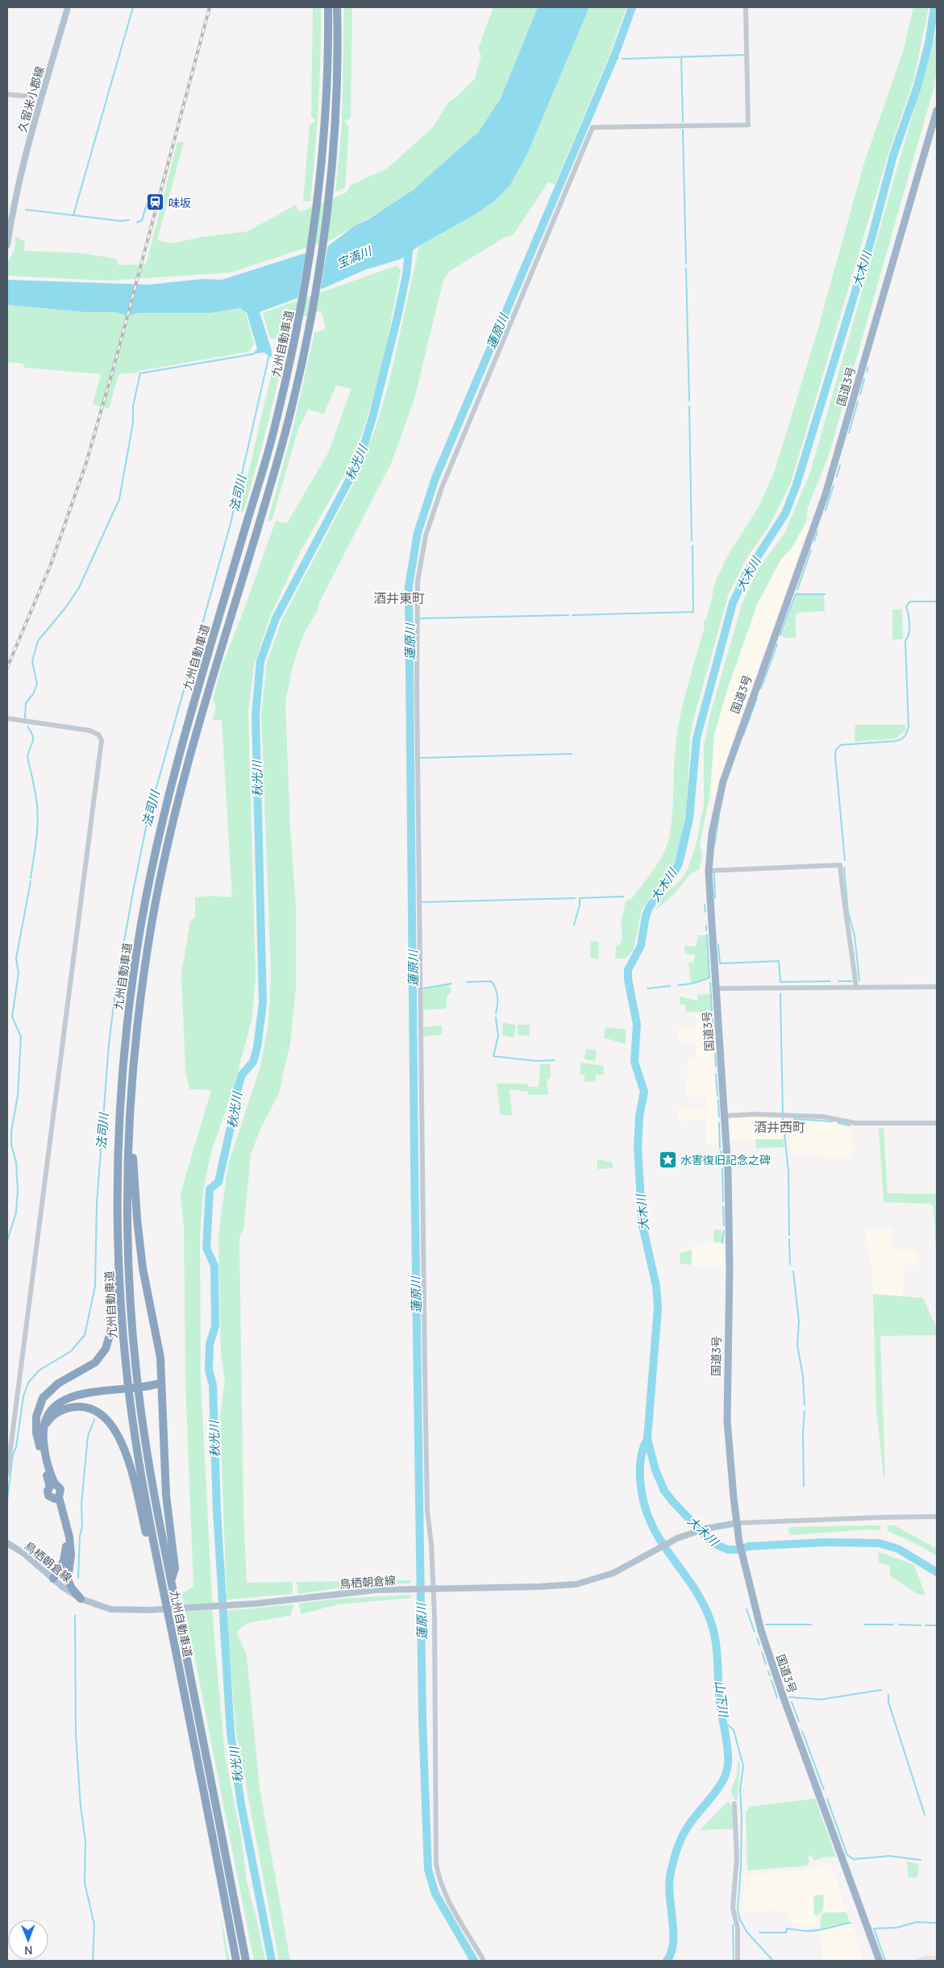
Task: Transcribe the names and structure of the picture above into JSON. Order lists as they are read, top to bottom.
{
  "streets": {
    "highway": ["九州自動車道", "国道3号"],
    "main road": ["久留米小郡線", "鳥栖朝倉線"]
  },
  "crossings": [
    ["国道3号", "鳥栖朝倉線"]
  ],
  "districts": ["酒井東町", "酒井西町"],
  "water": [
    "宝満川",
    "大木川",
    "蓮原川",
    "秋光川",
    "法司川",
    "山下川"
  ],
  "places": {
    "station": ["味坂"],
    "place": ["水害復旧記念之碑"]
  },
  "north": "bottom"
}
